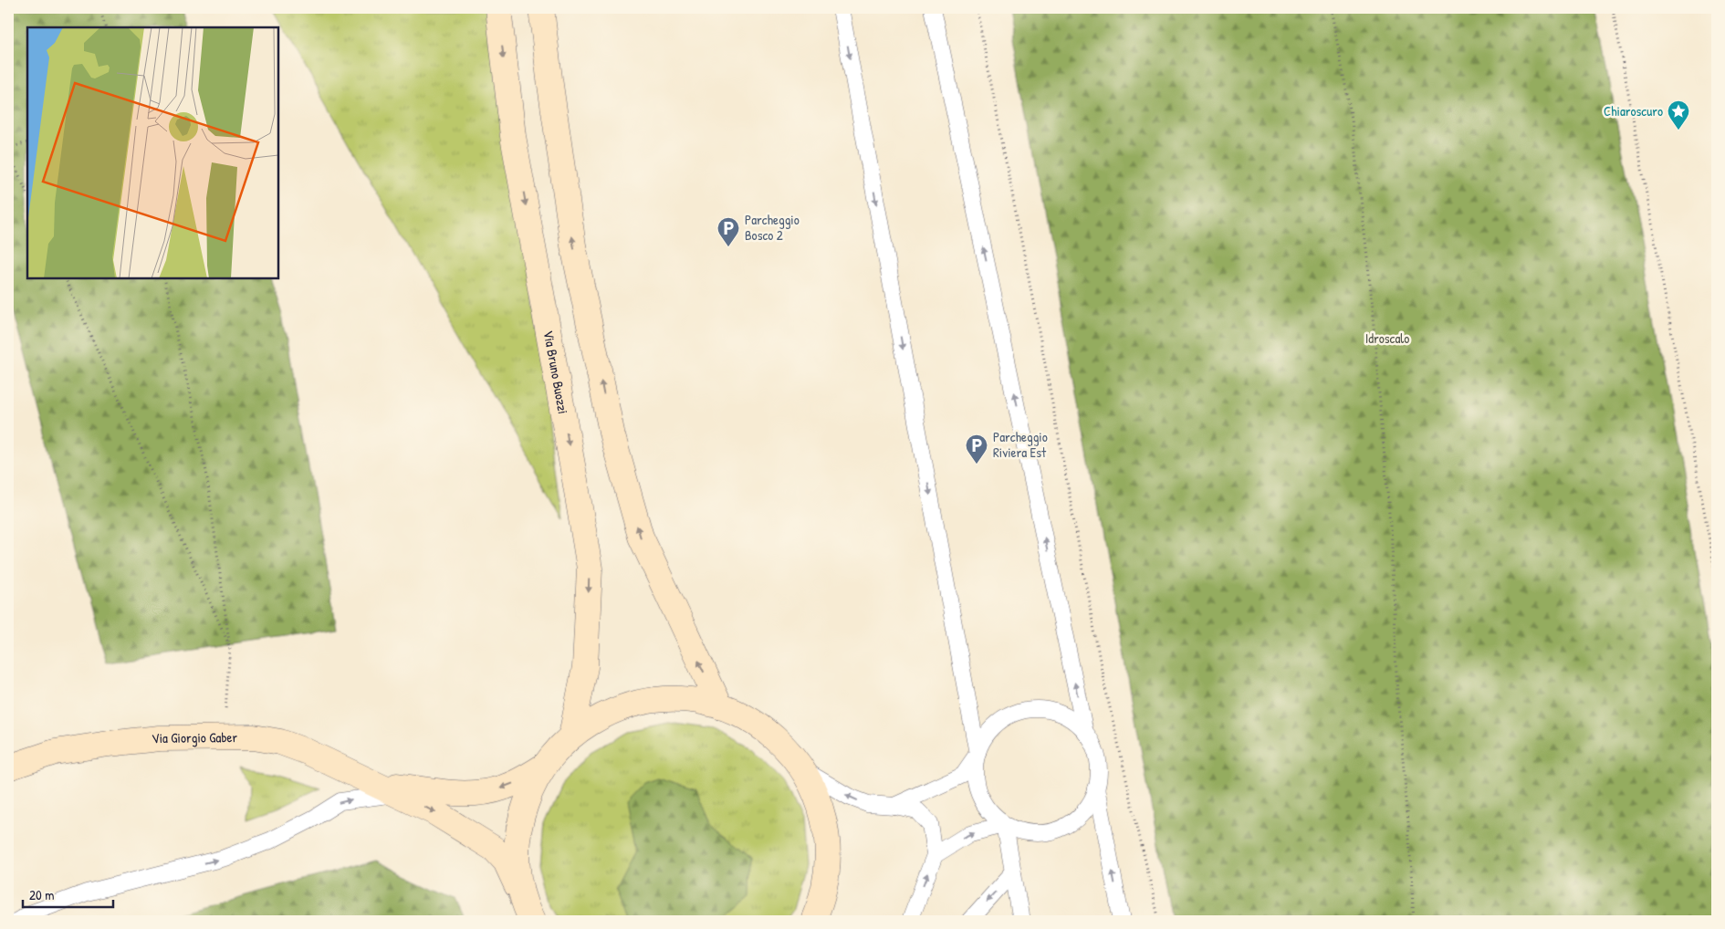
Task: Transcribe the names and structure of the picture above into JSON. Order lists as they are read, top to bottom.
{
  "streets": {
    "main road": ["Via Bruno Buozzi", "Via Giorgio Gaber"]
  },
  "parks": ["Idroscalo"],
  "places": {
    "place": ["Chiaroscuro"],
    "parking": ["Parcheggio Bosco 2", "Parcheggio Riviera Est"]
  },
  "scale_bar": "20 m"
}
